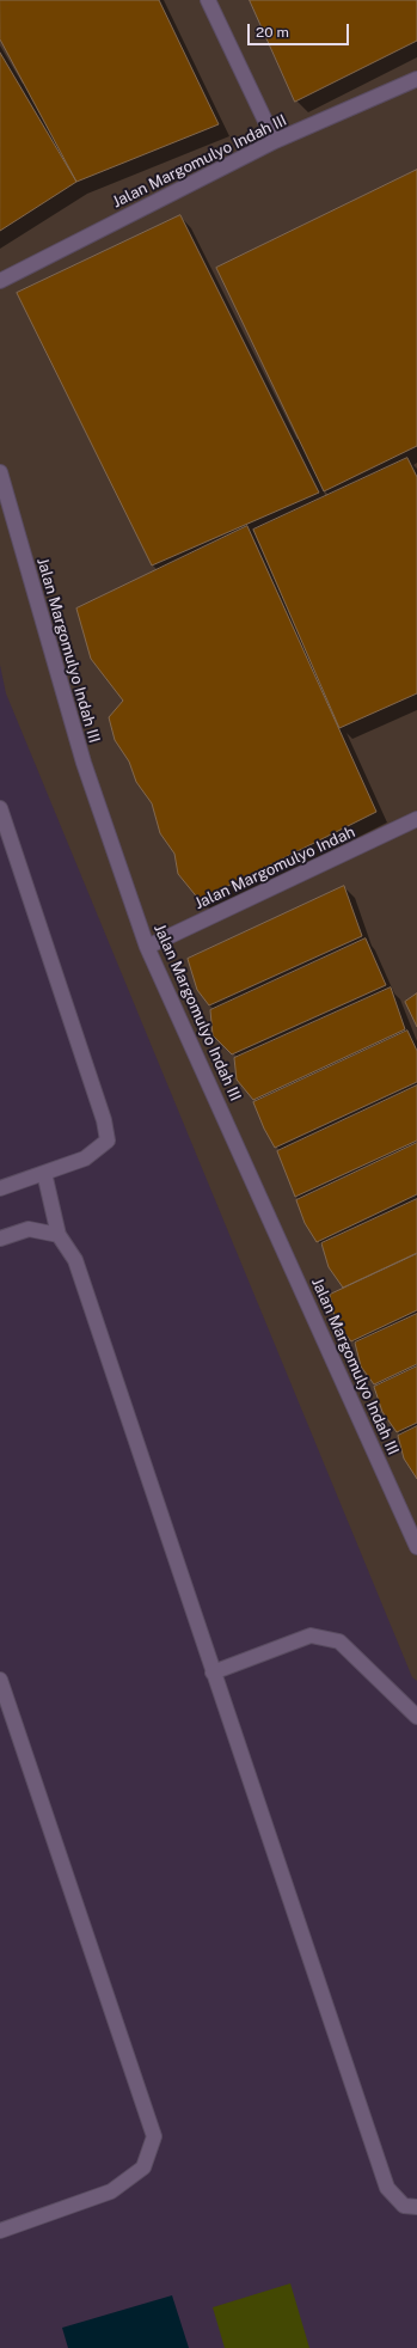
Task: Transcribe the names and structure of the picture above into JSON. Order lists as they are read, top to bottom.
{
  "streets": {
    "street": ["Jalan Margomulyo Indah III", "Jalan Margomulyo Indah"]
  },
  "crossings": [
    ["Jalan Margomulyo Indah III", "Jalan Margomulyo Indah"]
  ],
  "scale_bar": "20 m"
}
